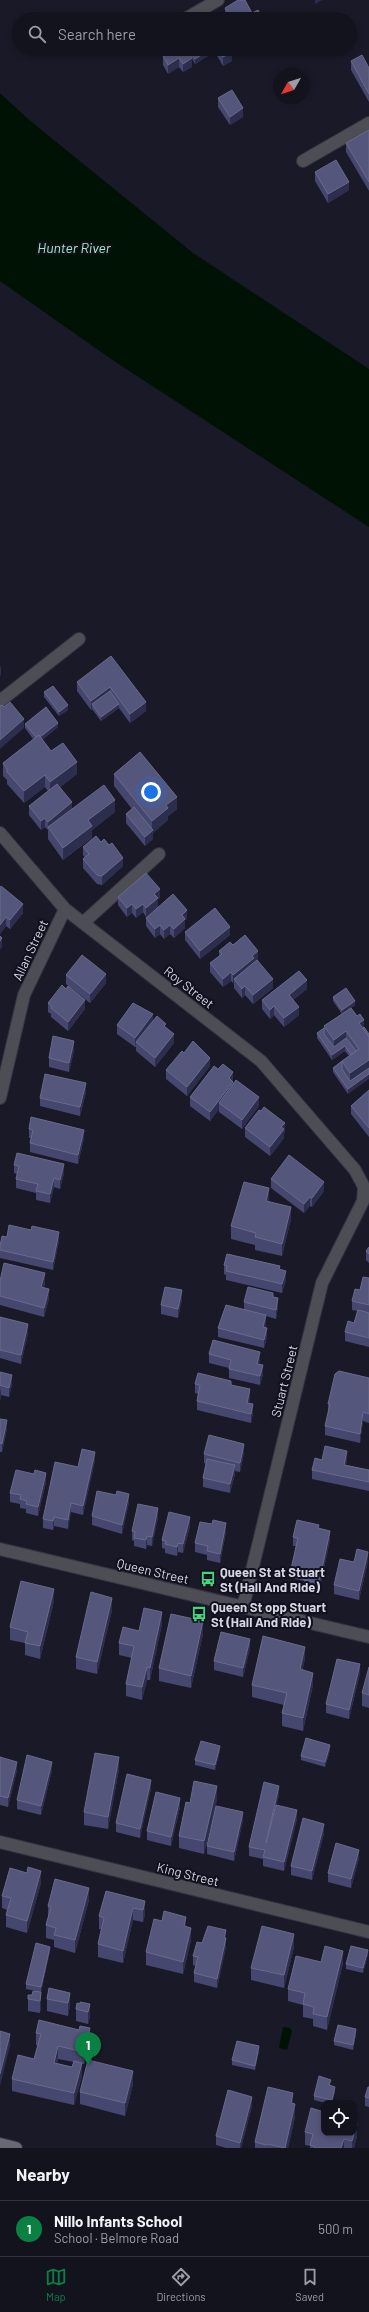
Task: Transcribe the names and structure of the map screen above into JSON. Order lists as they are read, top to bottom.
{
  "streets": {
    "street": [
      "Allan Street",
      "Roy Street",
      "Stuart Street",
      "Queen Street",
      "King Street"
    ]
  },
  "crossings": [
    ["Allan Street", "Roy Street"],
    ["Roy Street", "Stuart Street"],
    ["Stuart Street", "Queen Street"]
  ],
  "water": ["Hunter River"],
  "places": {
    "bus stop": ["Queen St at Stuart St (Hail And Ride)", "Queen St opp Stuart St (Hail And Ride)"]
  },
  "north": "bottom left",
  "page": {
    "search": "Search here",
    "pins": "1",
    "heading": "Nearby",
    "list": [
      {
        "mark": "1",
        "name": "Nillo Infants School",
        "note": "School · Belmore Road",
        "value": "500 m"
      }
    ],
    "nav": ["Map", "Directions", "Saved"]
  }
}
